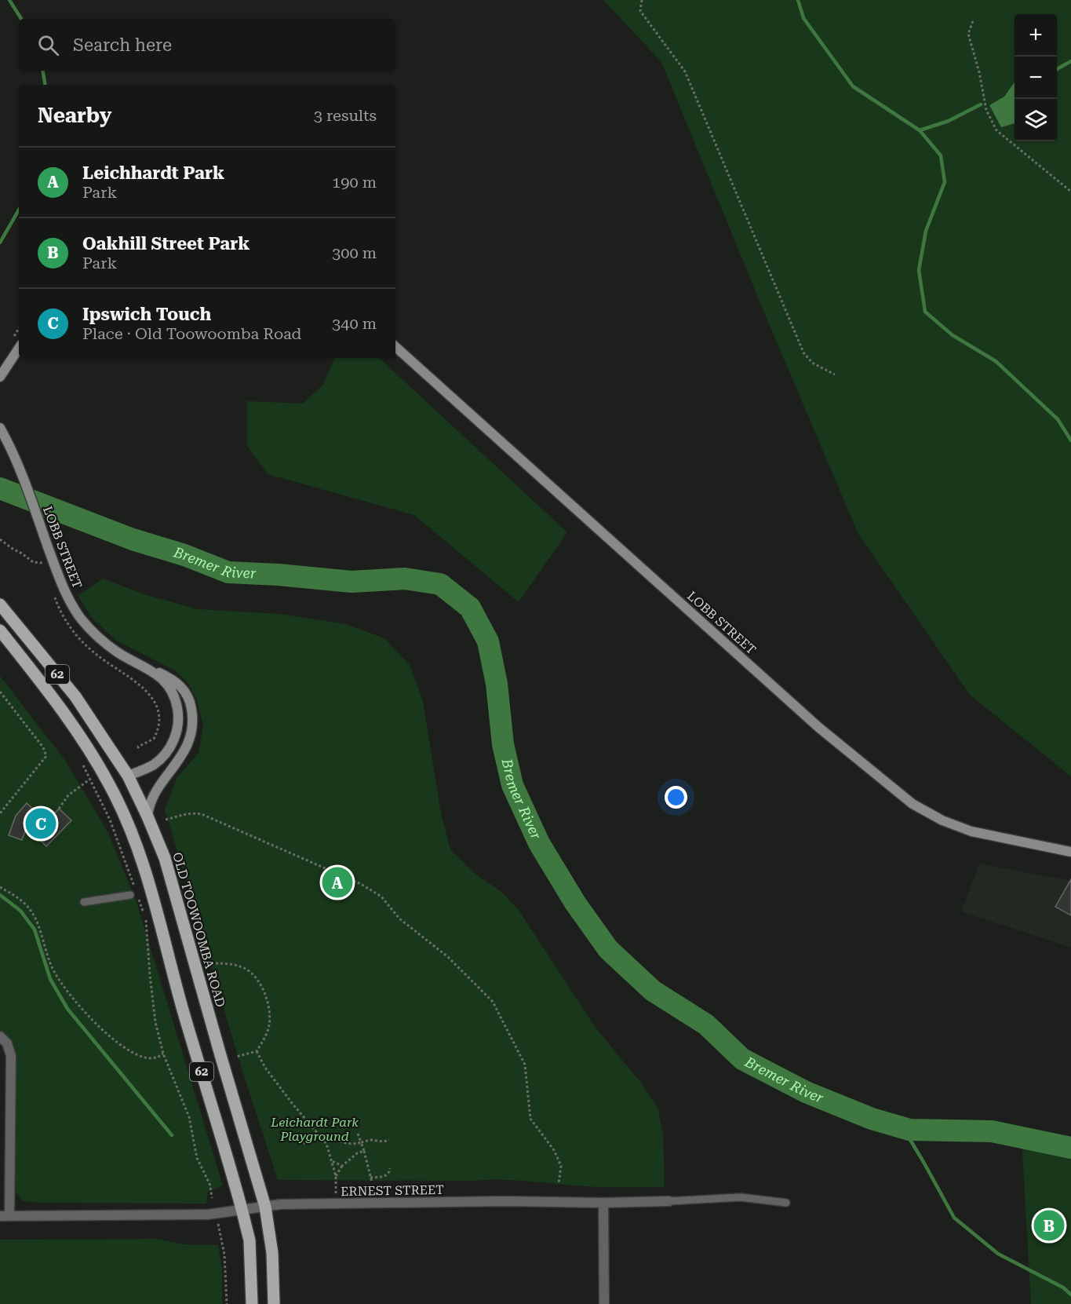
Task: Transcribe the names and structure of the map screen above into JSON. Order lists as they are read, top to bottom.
{
  "streets": {
    "main road": ["LOBB STREET", "62", "OLD TOOWOOMBA ROAD"],
    "street": ["ERNEST STREET"]
  },
  "crossings": [
    ["LOBB STREET", "OLD TOOWOOMBA ROAD"],
    ["62", "ERNEST STREET"],
    ["OLD TOOWOOMBA ROAD", "ERNEST STREET"]
  ],
  "water": ["Bremer River"],
  "parks": ["Leichardt Park Playground"],
  "page": {
    "map_buttons": ["+", "−"],
    "search": "Search here",
    "heading": ["Nearby", "3 results"],
    "list": [
      {
        "mark": "A",
        "name": "Leichhardt Park",
        "note": "Park",
        "value": "190 m"
      },
      {
        "mark": "B",
        "name": "Oakhill Street Park",
        "note": "Park",
        "value": "300 m"
      },
      {
        "mark": "C",
        "name": "Ipswich Touch",
        "note": "Place · Old Toowoomba Road",
        "value": "340 m"
      }
    ],
    "pins": ["C", "A", "B"]
  }
}
